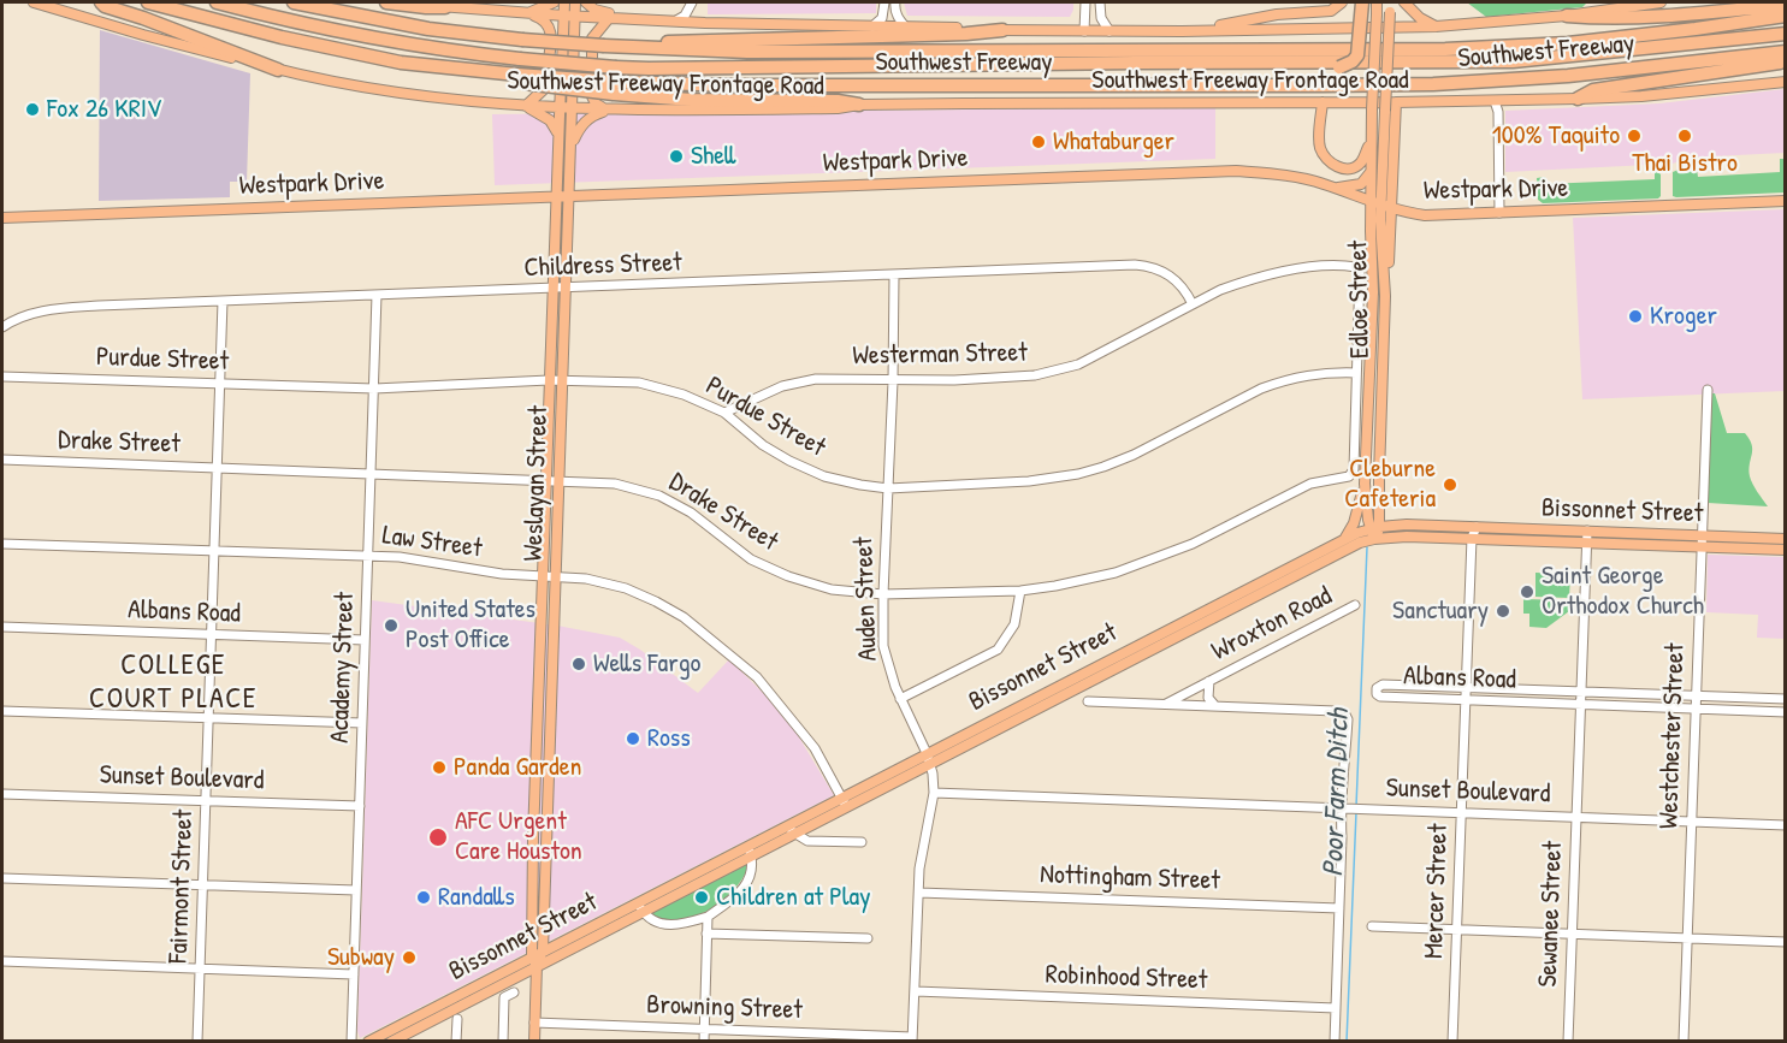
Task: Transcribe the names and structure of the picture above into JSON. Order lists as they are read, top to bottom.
{
  "streets": {
    "highway": ["Southwest Freeway"],
    "main road": [
      "Southwest Freeway Frontage Road",
      "Westpark Drive",
      "Edloe Street",
      "Weslayan Street",
      "Bissonnet Street"
    ],
    "street": [
      "Childress Street",
      "Westerman Street",
      "Purdue Street",
      "Drake Street",
      "Law Street",
      "Auden Street",
      "Albans Road",
      "Wroxton Road",
      "Academy Street",
      "Westchester Street",
      "Sunset Boulevard",
      "Nottingham Street",
      "Fairmont Street",
      "Mercer Street",
      "Sewanee Street",
      "Robinhood Street",
      "Browning Street"
    ]
  },
  "crossings": [
    ["Southwest Freeway Frontage Road", "Weslayan Street"],
    ["Westpark Drive", "Edloe Street"],
    ["Westpark Drive", "Weslayan Street"],
    ["Childress Street", "Westerman Street"],
    ["Childress Street", "Weslayan Street"],
    ["Childress Street", "Auden Street"],
    ["Childress Street", "Academy Street"],
    ["Childress Street", "Fairmont Street"],
    ["Edloe Street", "Westerman Street"],
    ["Edloe Street", "Purdue Street"],
    ["Edloe Street", "Drake Street"],
    ["Edloe Street", "Bissonnet Street"],
    ["Westerman Street", "Purdue Street"],
    ["Westerman Street", "Auden Street"],
    ["Purdue Street", "Weslayan Street"],
    ["Purdue Street", "Auden Street"],
    ["Purdue Street", "Academy Street"],
    ["Purdue Street", "Fairmont Street"],
    ["Drake Street", "Weslayan Street"],
    ["Drake Street", "Auden Street"],
    ["Drake Street", "Academy Street"],
    ["Drake Street", "Fairmont Street"],
    ["Weslayan Street", "Bissonnet Street"],
    ["Weslayan Street", "Law Street"],
    ["Weslayan Street", "Browning Street"],
    ["Bissonnet Street", "Law Street"],
    ["Bissonnet Street", "Auden Street"],
    ["Bissonnet Street", "Westchester Street"],
    ["Bissonnet Street", "Mercer Street"],
    ["Bissonnet Street", "Sewanee Street"],
    ["Law Street", "Academy Street"],
    ["Law Street", "Fairmont Street"],
    ["Auden Street", "Sunset Boulevard"],
    ["Auden Street", "Nottingham Street"],
    ["Auden Street", "Robinhood Street"],
    ["Auden Street", "Browning Street"],
    ["Albans Road", "Academy Street"],
    ["Albans Road", "Westchester Street"],
    ["Albans Road", "Fairmont Street"],
    ["Albans Road", "Mercer Street"],
    ["Albans Road", "Sewanee Street"],
    ["Academy Street", "Sunset Boulevard"],
    ["Westchester Street", "Sunset Boulevard"],
    ["Sunset Boulevard", "Fairmont Street"],
    ["Sunset Boulevard", "Mercer Street"],
    ["Sunset Boulevard", "Sewanee Street"]
  ],
  "districts": ["COLLEGE COURT PLACE"],
  "water": ["Poor Farm Ditch"],
  "places": [
    "Fox 26 KRIV",
    "100% Taquito",
    "Thai Bistro",
    "Whataburger",
    "Shell",
    "Kroger",
    "Cleburne Cafeteria",
    "Saint George Orthodox Church",
    "Sanctuary",
    "United States Post Office",
    "Wells Fargo",
    "Ross",
    "Panda Garden",
    "AFC Urgent Care Houston",
    "Randalls",
    "Children at Play",
    "Subway"
  ]
}
